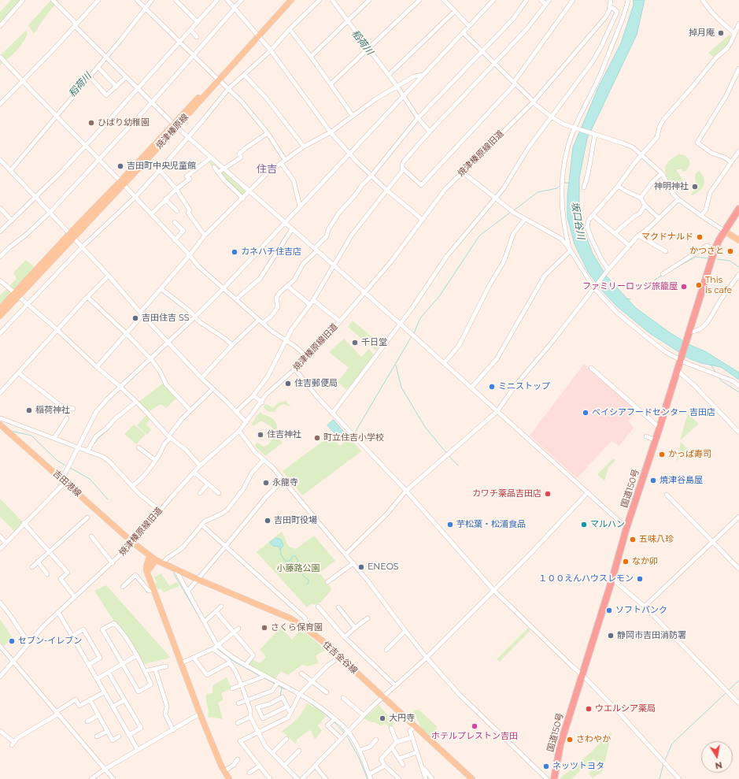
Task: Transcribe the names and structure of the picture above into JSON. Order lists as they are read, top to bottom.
{
  "streets": {
    "highway": ["国道150号"],
    "main road": ["焼津榛原線", "吉田港線", "住吉金谷線"],
    "street": ["焼津榛原線旧道"]
  },
  "crossings": [
    ["焼津榛原線旧道", "吉田港線"],
    ["焼津榛原線旧道", "住吉金谷線"],
    ["吉田港線", "住吉金谷線"]
  ],
  "districts": ["住吉"],
  "water": ["稻荷川", "坂口谷川"],
  "parks": ["小藤路公園"],
  "places": [
    "掉月庵",
    "ひばり幼稚園",
    "吉田町中央児童館",
    "神明神社",
    "マクドナルド",
    "かつさと",
    "カネハチ住吉店",
    "This is cafe",
    "ファミリーロッジ旅籠屋",
    "吉田住吉 SS",
    "千日堂",
    "住吉郵便局",
    "ミニストップ",
    "稲荷神社",
    "ベイシアフードセンター 吉田店",
    "住吉神社",
    "町立住吉小学校",
    "かっぱ寿司",
    "焼津谷島屋",
    "永龍寺",
    "カワチ薬品吉田店",
    "吉田町役場",
    "芋松葉・松浦食品",
    "マルハン",
    "五味八珍",
    "なか卯",
    "ENEOS",
    "１００えんハウスレモン",
    "ソフトバンク",
    "さくら保育園",
    "静岡市吉田消防署",
    "セブン-イレブン",
    "ウエルシア薬局",
    "大円寺",
    "ホテルプレストン吉田",
    "さわやか",
    "ネッツトヨタ"
  ],
  "north": "bottom"
}
